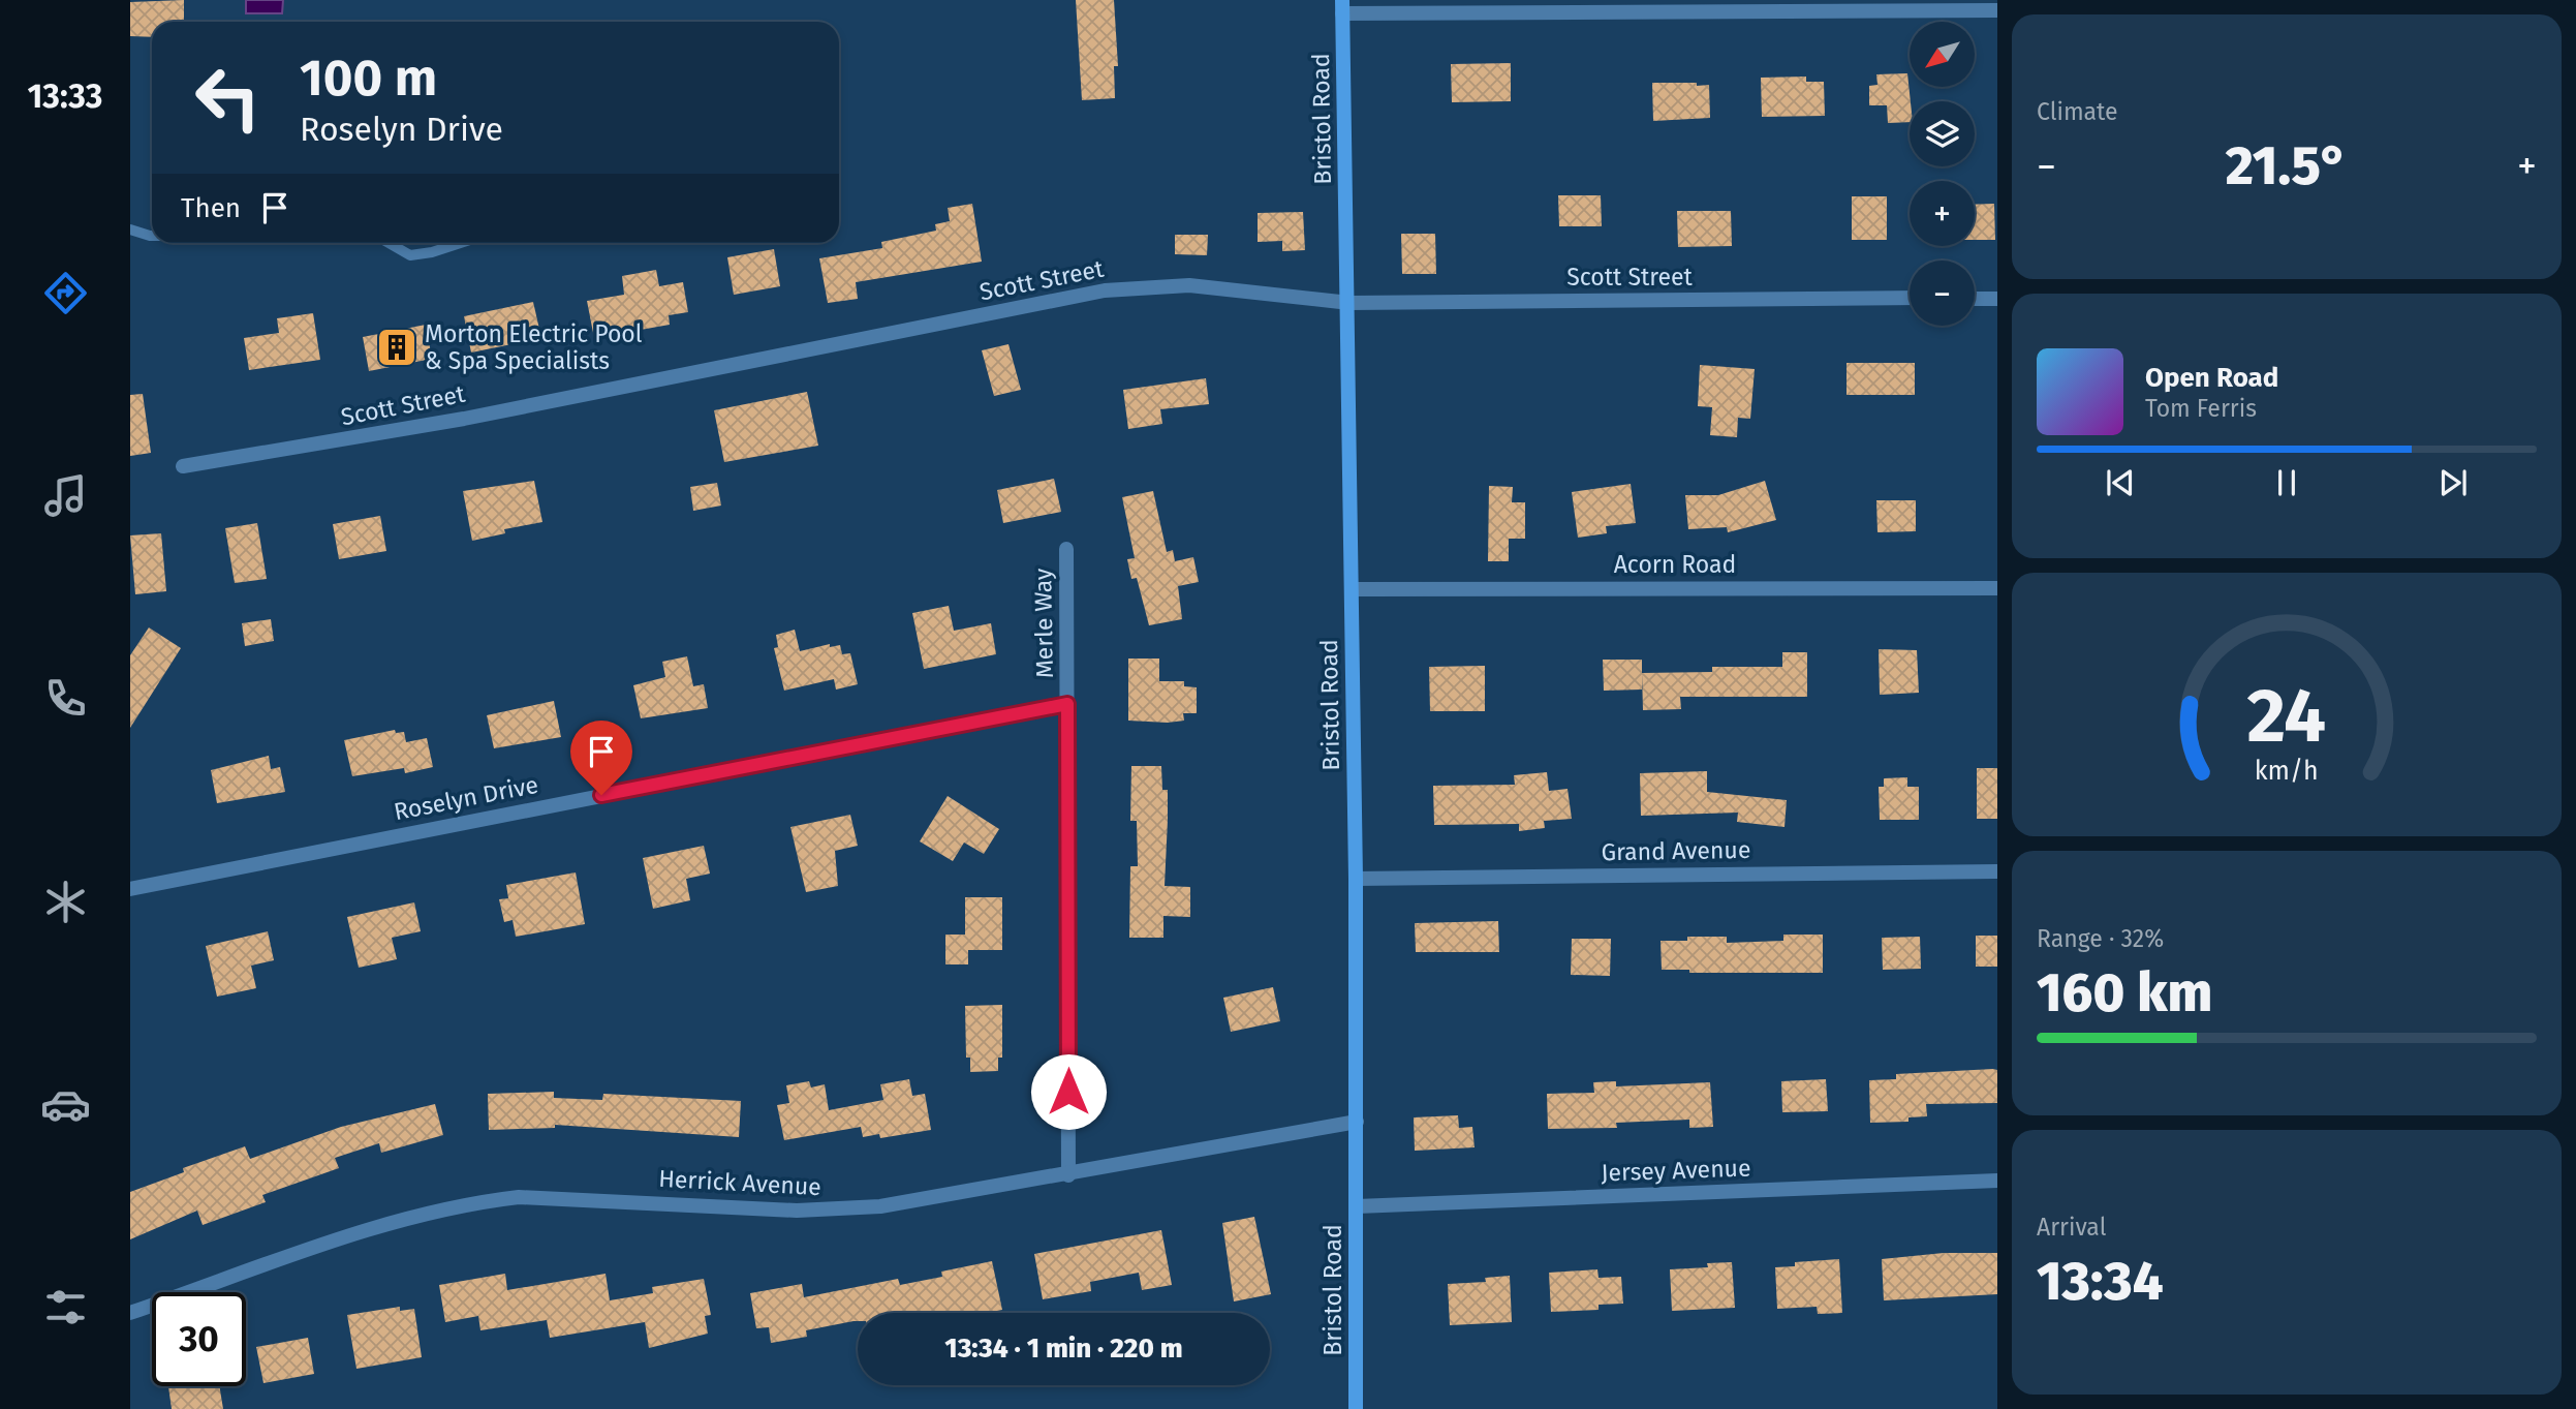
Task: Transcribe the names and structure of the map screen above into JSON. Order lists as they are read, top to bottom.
{
  "streets": {
    "main road": ["Bristol Road"],
    "street": [
      "Scott Street",
      "Acorn Road",
      "Merle Way",
      "Roselyn Drive",
      "Grand Avenue",
      "Jersey Avenue",
      "Herrick Avenue"
    ]
  },
  "crossings": [
    ["Bristol Road", "Scott Street"],
    ["Bristol Road", "Acorn Road"],
    ["Bristol Road", "Grand Avenue"],
    ["Bristol Road", "Jersey Avenue"],
    ["Bristol Road", "Herrick Avenue"],
    ["Merle Way", "Roselyn Drive"],
    ["Merle Way", "Herrick Avenue"]
  ],
  "places": {
    "building": ["Morton Electric Pool & Spa Specialists"]
  },
  "north": "bottom left",
  "page": {
    "tabs": "13:33",
    "tile": [
      "Climate",
      ["Range · 32%", "160 km"],
      ["Arrival", "13:34"]
    ],
    "map_buttons": ["+", "−"],
    "turn": ["100 m", "Roselyn Drive"],
    "heat": ["−", "21.5°", "+"],
    "then": "Then",
    "song": ["Open Road", "Tom Ferris"],
    "limit": "30",
    "trip": "13:34 · 1 min · 220 m",
    "gauge": ["24", "km/h"]
  }
}
